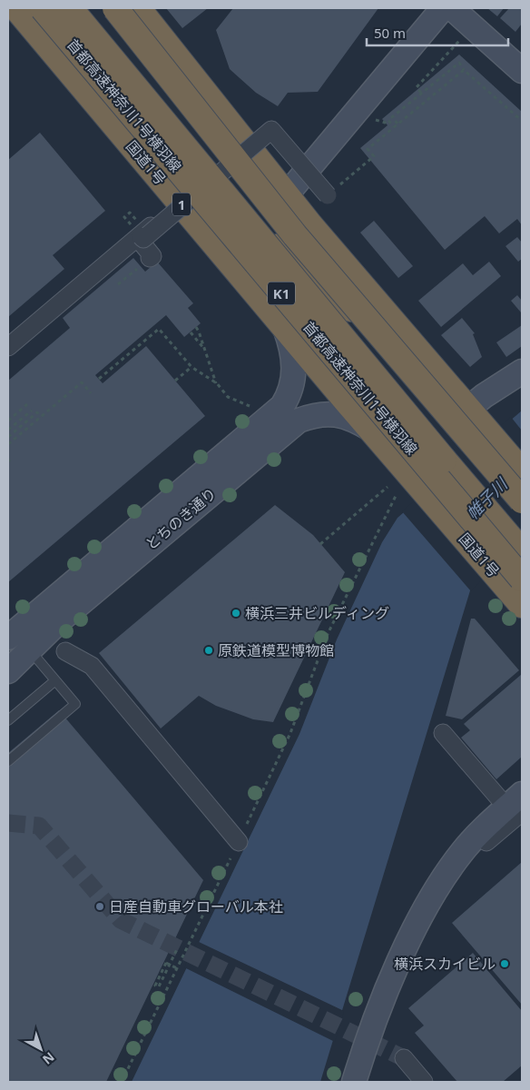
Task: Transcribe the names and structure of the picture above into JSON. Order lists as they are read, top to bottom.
{
  "streets": {
    "highway": [
      "首都高速神奈川1号横羽線",
      "国道1号",
      "1",
      "K1"
    ],
    "street": ["とちのき通り"]
  },
  "crossings": [
    ["国道1号", "とちのき通り"]
  ],
  "water": ["帷子川"],
  "places": [
    "横浜三井ビルディング",
    "原鉄道模型博物館",
    "日産自動車グローバル本社",
    "横浜スカイビル"
  ],
  "scale_bar": "50 m",
  "north": "bottom right"
}
